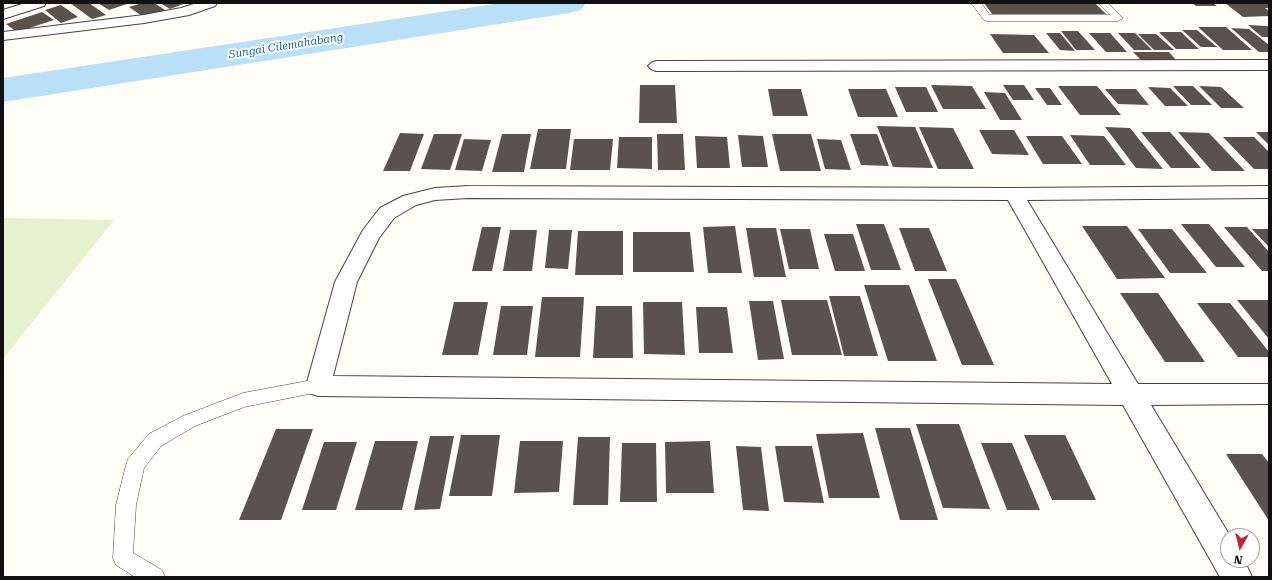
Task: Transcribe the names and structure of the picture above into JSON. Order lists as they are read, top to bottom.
{
  "water": ["Sungai Cilemahabang"],
  "north": "bottom"
}
